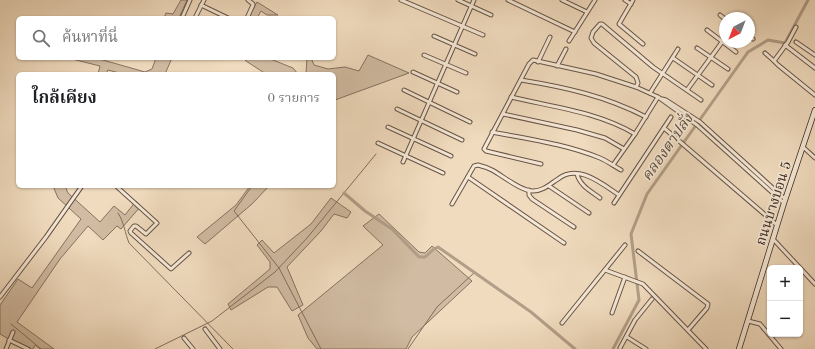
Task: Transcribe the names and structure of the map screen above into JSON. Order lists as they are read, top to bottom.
{
  "streets": {
    "main road": ["ถนนบางบอน 5"]
  },
  "water": ["คลองตาปลั่ง"],
  "north": "bottom left",
  "page": {
    "search": "ค้นหาที่นี่",
    "heading": ["ใกล้เคียง", "0 รายการ"],
    "map_buttons": ["+", "−"]
  }
}
